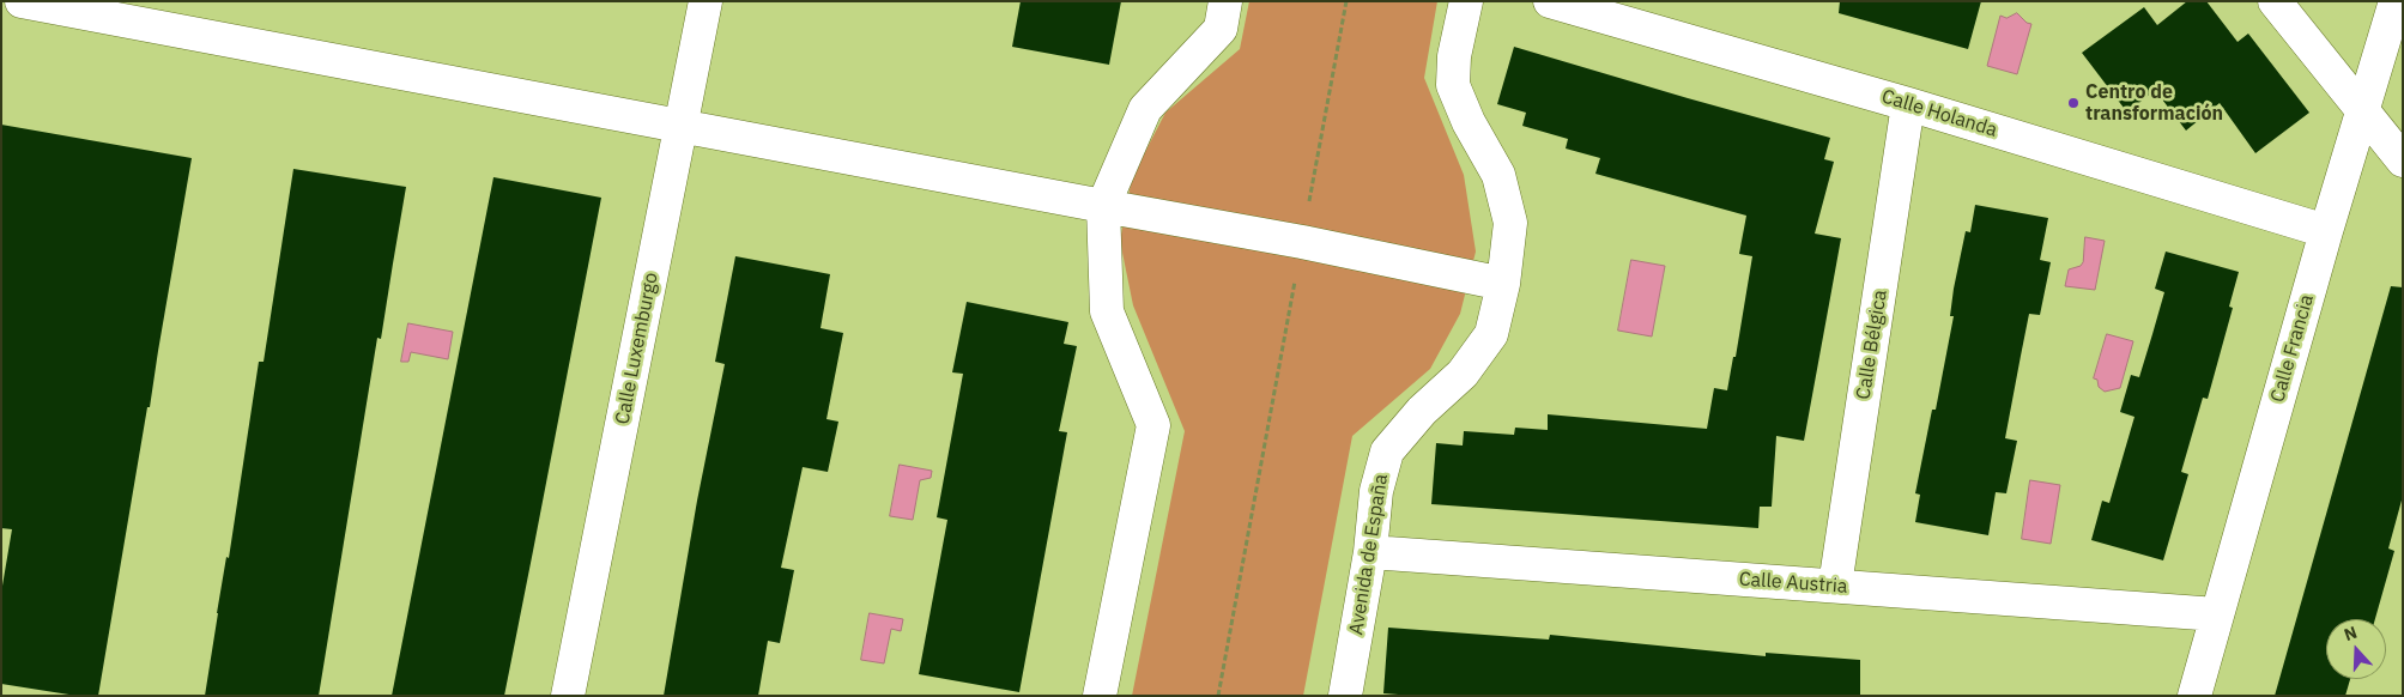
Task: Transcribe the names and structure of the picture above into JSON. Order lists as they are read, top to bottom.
{
  "streets": {
    "street": [
      "Calle Holanda",
      "Calle Bélgica",
      "Calle Luxemburgo",
      "Calle Francia",
      "Avenida de España",
      "Calle Austria"
    ]
  },
  "crossings": [
    ["Calle Holanda", "Calle Bélgica"],
    ["Calle Holanda", "Calle Francia"],
    ["Calle Bélgica", "Calle Austria"],
    ["Calle Francia", "Calle Austria"],
    ["Avenida de España", "Calle Austria"]
  ],
  "places": ["Centro de transformación"],
  "north": "top"
}
